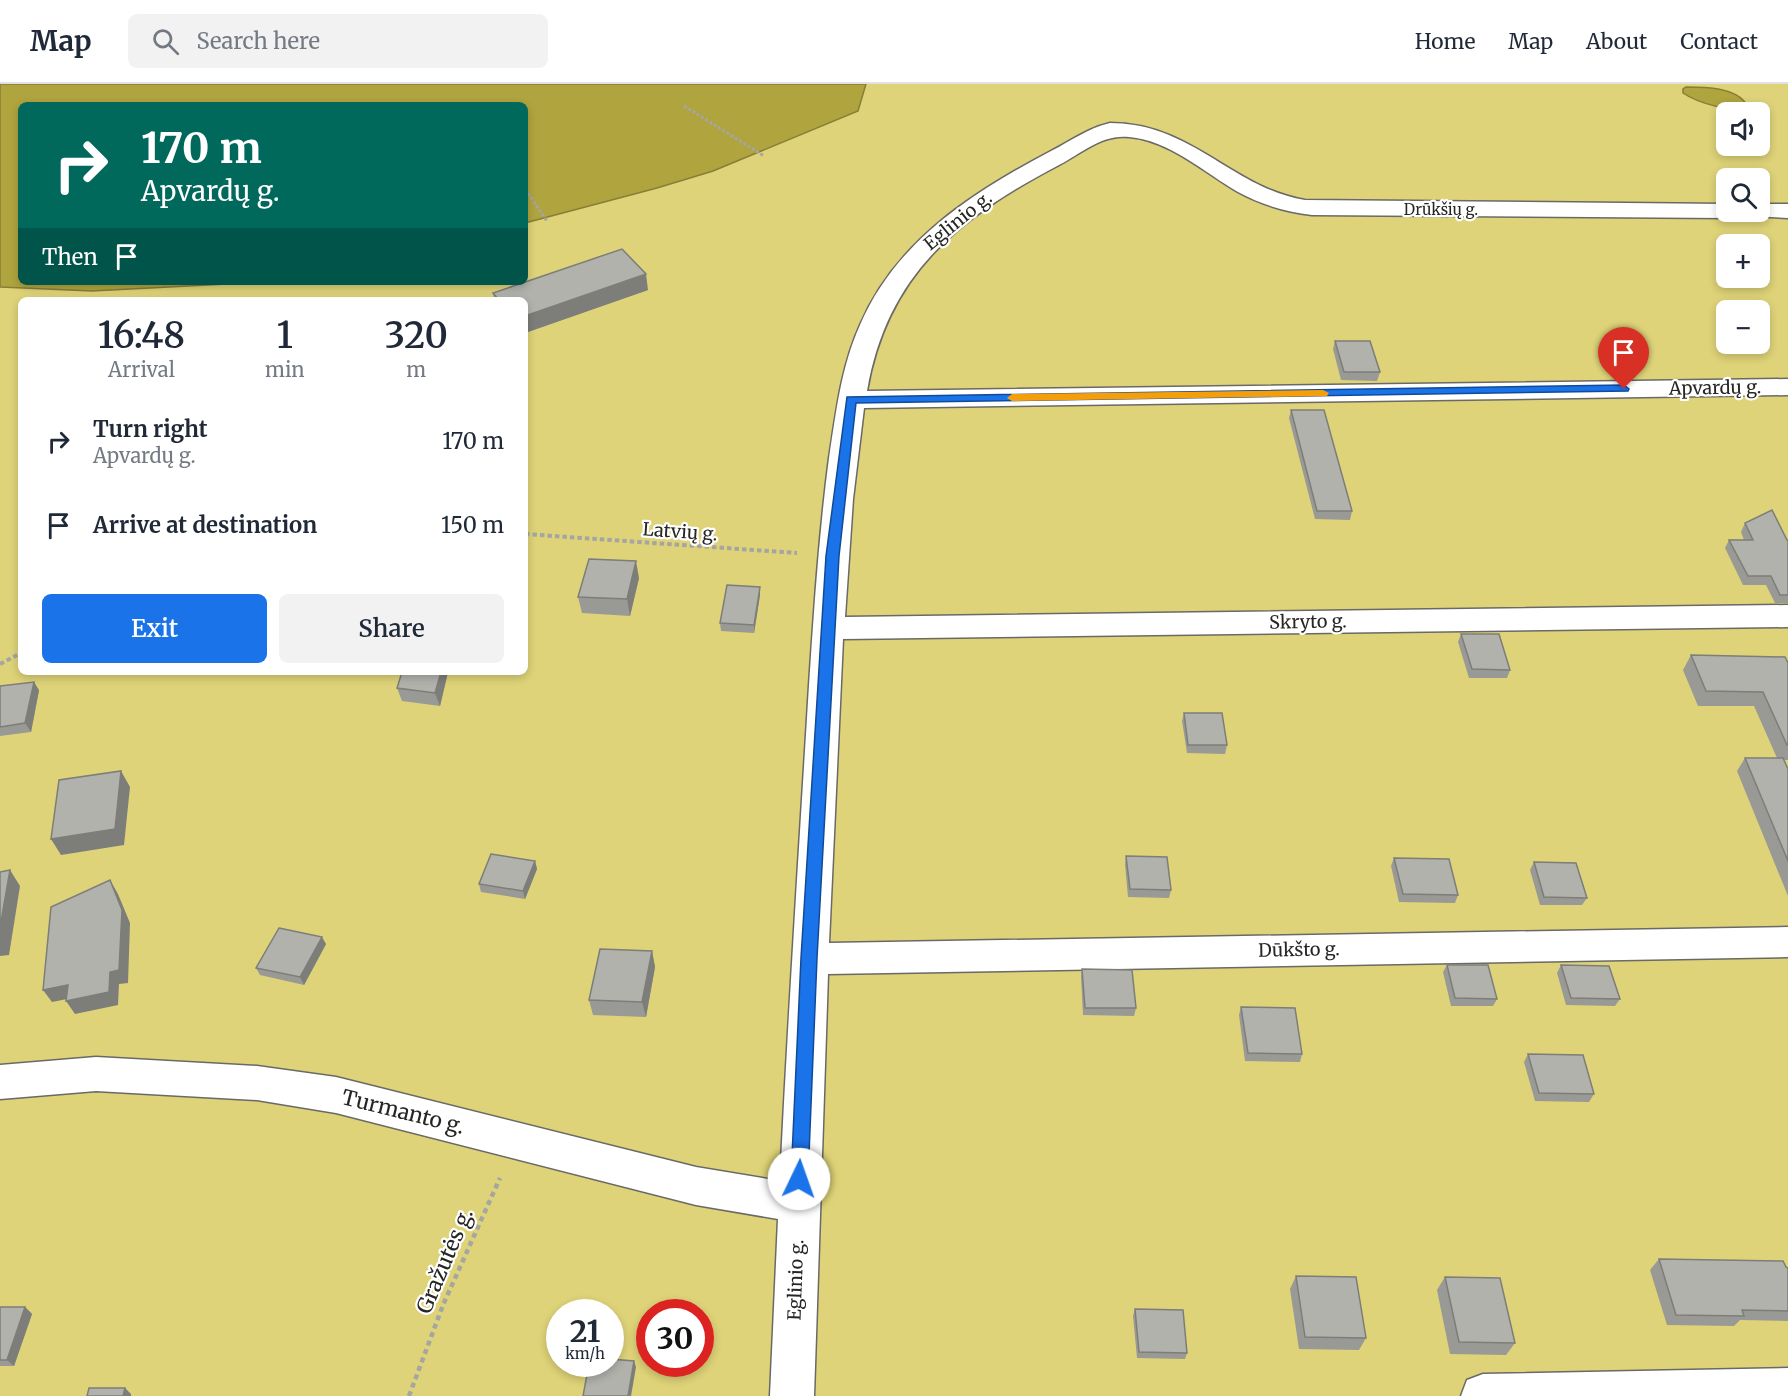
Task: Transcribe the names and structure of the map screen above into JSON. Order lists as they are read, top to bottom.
{
  "streets": {
    "street": [
      "Drūkšių g.",
      "Eglinio g.",
      "Apvardų g.",
      "Skryto g.",
      "Dūkšto g.",
      "Turmanto g."
    ],
    "path": ["Latvių g.", "Gražutės g."]
  },
  "crossings": [
    ["Drūkšių g.", "Eglinio g."],
    ["Eglinio g.", "Apvardų g."],
    ["Eglinio g.", "Latvių g."],
    ["Eglinio g.", "Skryto g."],
    ["Eglinio g.", "Dūkšto g."],
    ["Eglinio g.", "Turmanto g."],
    ["Turmanto g.", "Gražutės g."]
  ],
  "page": {
    "header": "Map",
    "search": "Search here",
    "nav": [
      "Home",
      "Map",
      "About",
      "Contact"
    ],
    "map_buttons": ["+", "−"],
    "turn": ["170 m", "Apvardų g."],
    "then": "Then",
    "eta": [
      "16:48",
      "Arrival",
      "1",
      "min",
      "320",
      "m"
    ],
    "list": [
      {
        "name": "Turn right",
        "note": "Apvardų g.",
        "value": "170 m"
      },
      {
        "name": "Arrive at destination",
        "value": "150 m"
      }
    ],
    "buttons": ["Exit", "Share"],
    "speed": "21 km/h",
    "limit": "30"
  }
}
